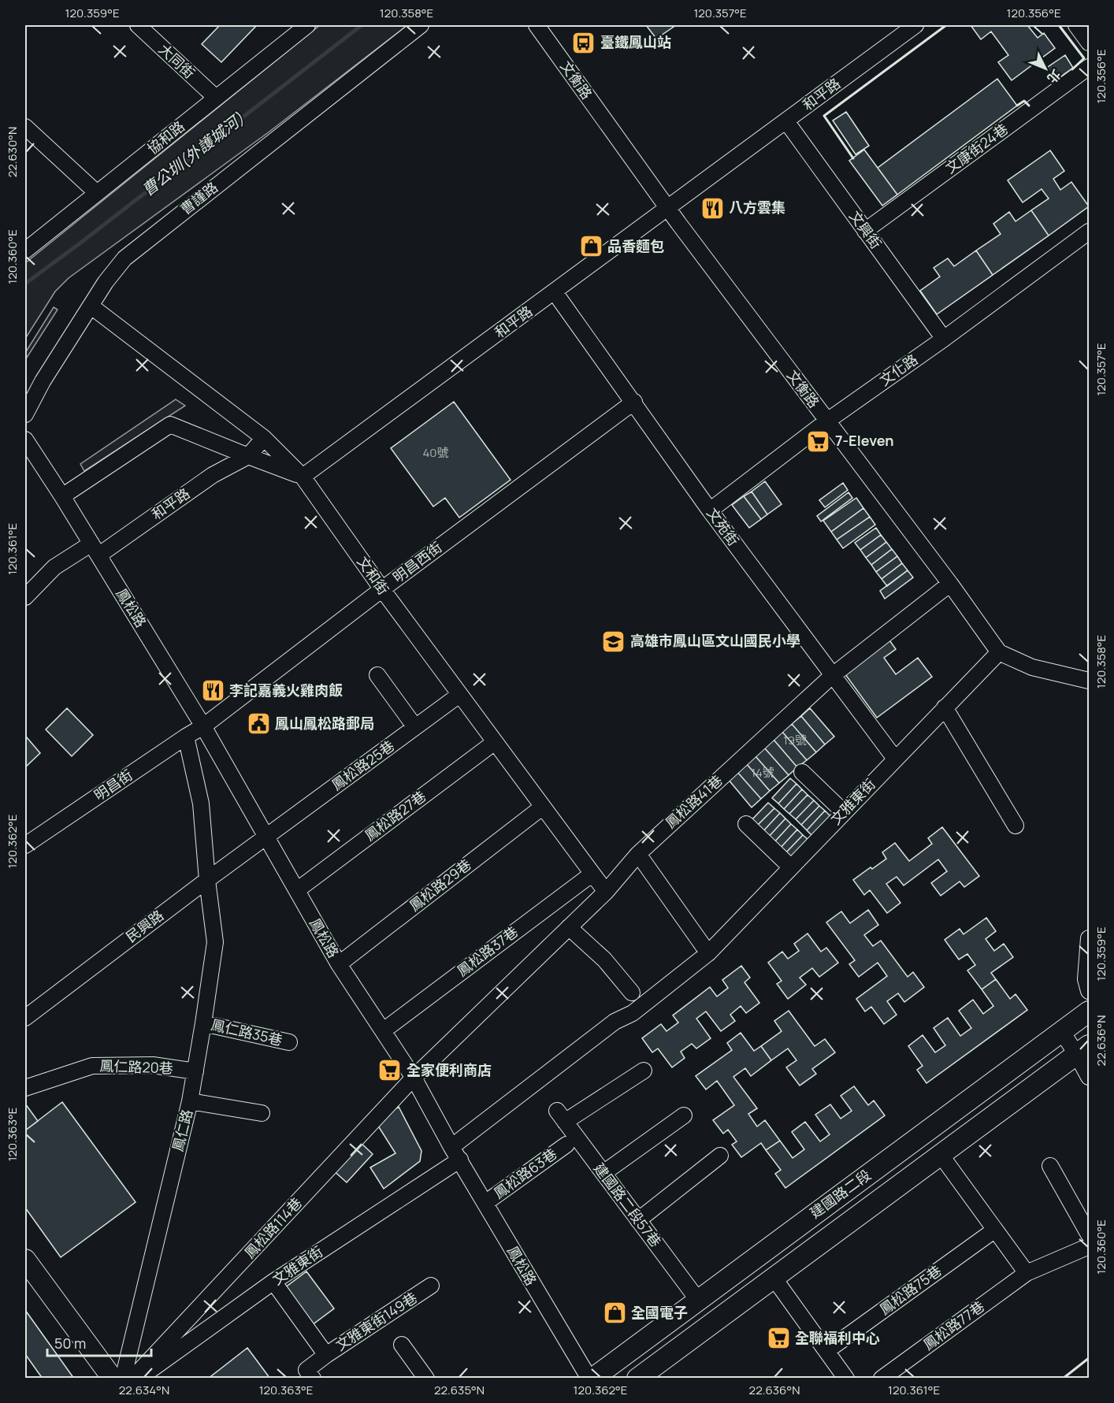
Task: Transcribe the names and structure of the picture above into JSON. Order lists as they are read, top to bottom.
{
  "streets": {
    "main road": ["建國路二段"],
    "street": [
      "大同街",
      "文衡路",
      "和平路",
      "協和路",
      "文康街24巷",
      "曹謹路",
      "文興街",
      "文化路",
      "文苑街",
      "明昌西街",
      "文和街",
      "鳳松路",
      "鳳松路25巷",
      "明昌街",
      "鳳松路41巷",
      "文雅東街",
      "鳳松路27巷",
      "鳳松路29巷",
      "民興路",
      "鳳松路37巷",
      "鳳仁路35巷",
      "鳳仁路20巷",
      "鳳仁路",
      "鳳松路63巷",
      "建國路二段57巷",
      "鳳松路114巷",
      "鳳松路75巷",
      "文雅東街149巷",
      "鳳松路77巷"
    ]
  },
  "crossings": [
    ["大同街", "協和路"],
    ["文衡路", "和平路"],
    ["文衡路", "文化路"],
    ["文衡路", "鳳松路41巷"],
    ["文衡路", "文雅東街"],
    ["和平路", "文興街"],
    ["和平路", "文苑街"],
    ["和平路", "文和街"],
    ["和平路", "鳳松路"],
    ["文康街24巷", "文興街"],
    ["曹謹路", "文和街"],
    ["文興街", "文化路"],
    ["文化路", "文苑街"],
    ["文苑街", "明昌西街"],
    ["文苑街", "鳳松路41巷"],
    ["文苑街", "文雅東街"],
    ["明昌西街", "文和街"],
    ["明昌西街", "鳳松路"],
    ["明昌西街", "明昌街"],
    ["文和街", "鳳松路25巷"],
    ["文和街", "鳳松路41巷"],
    ["文和街", "鳳松路27巷"],
    ["文和街", "鳳松路29巷"],
    ["文和街", "鳳松路37巷"],
    ["鳳松路", "鳳松路25巷"],
    ["鳳松路", "明昌街"],
    ["鳳松路", "鳳松路41巷"],
    ["鳳松路", "文雅東街"],
    ["鳳松路", "鳳松路27巷"],
    ["鳳松路", "鳳松路29巷"],
    ["鳳松路", "民興路"],
    ["鳳松路", "鳳松路37巷"],
    ["鳳松路", "鳳松路63巷"],
    ["鳳松路", "建國路二段"],
    ["鳳松路", "鳳松路114巷"],
    ["鳳松路25巷", "民興路"],
    ["明昌街", "鳳仁路"],
    ["鳳松路41巷", "鳳松路114巷"],
    ["文雅東街", "文雅東街149巷"],
    ["民興路", "鳳仁路"],
    ["鳳仁路35巷", "鳳仁路"],
    ["鳳仁路20巷", "鳳仁路"],
    ["建國路二段", "建國路二段57巷"]
  ],
  "water": ["曹公圳(外護城河)"],
  "places": {
    "bus stop": ["臺鐵鳳山站"],
    "restaurant": ["八方雲集", "李記嘉義火雞肉飯"],
    "shop": ["品香麵包", "全國電子"],
    "supermarket": ["7-Eleven", "全家便利商店", "全聯福利中心"],
    "school or university": ["高雄市鳳山區文山國民小學"],
    "public building": ["鳳山鳳松路郵局"]
  },
  "house_numbers": ["40號", "19號", "14號"],
  "scale_bar": "50 m",
  "north": "bottom right",
  "coordinates": [
    "120.359°E",
    "120.358°E",
    "120.357°E",
    "120.356°E",
    "22.630°N",
    "120.360°E",
    "120.361°E",
    "120.362°E",
    "22.636°N",
    "120.363°E",
    "22.634°N",
    "22.635°N"
  ]
}
